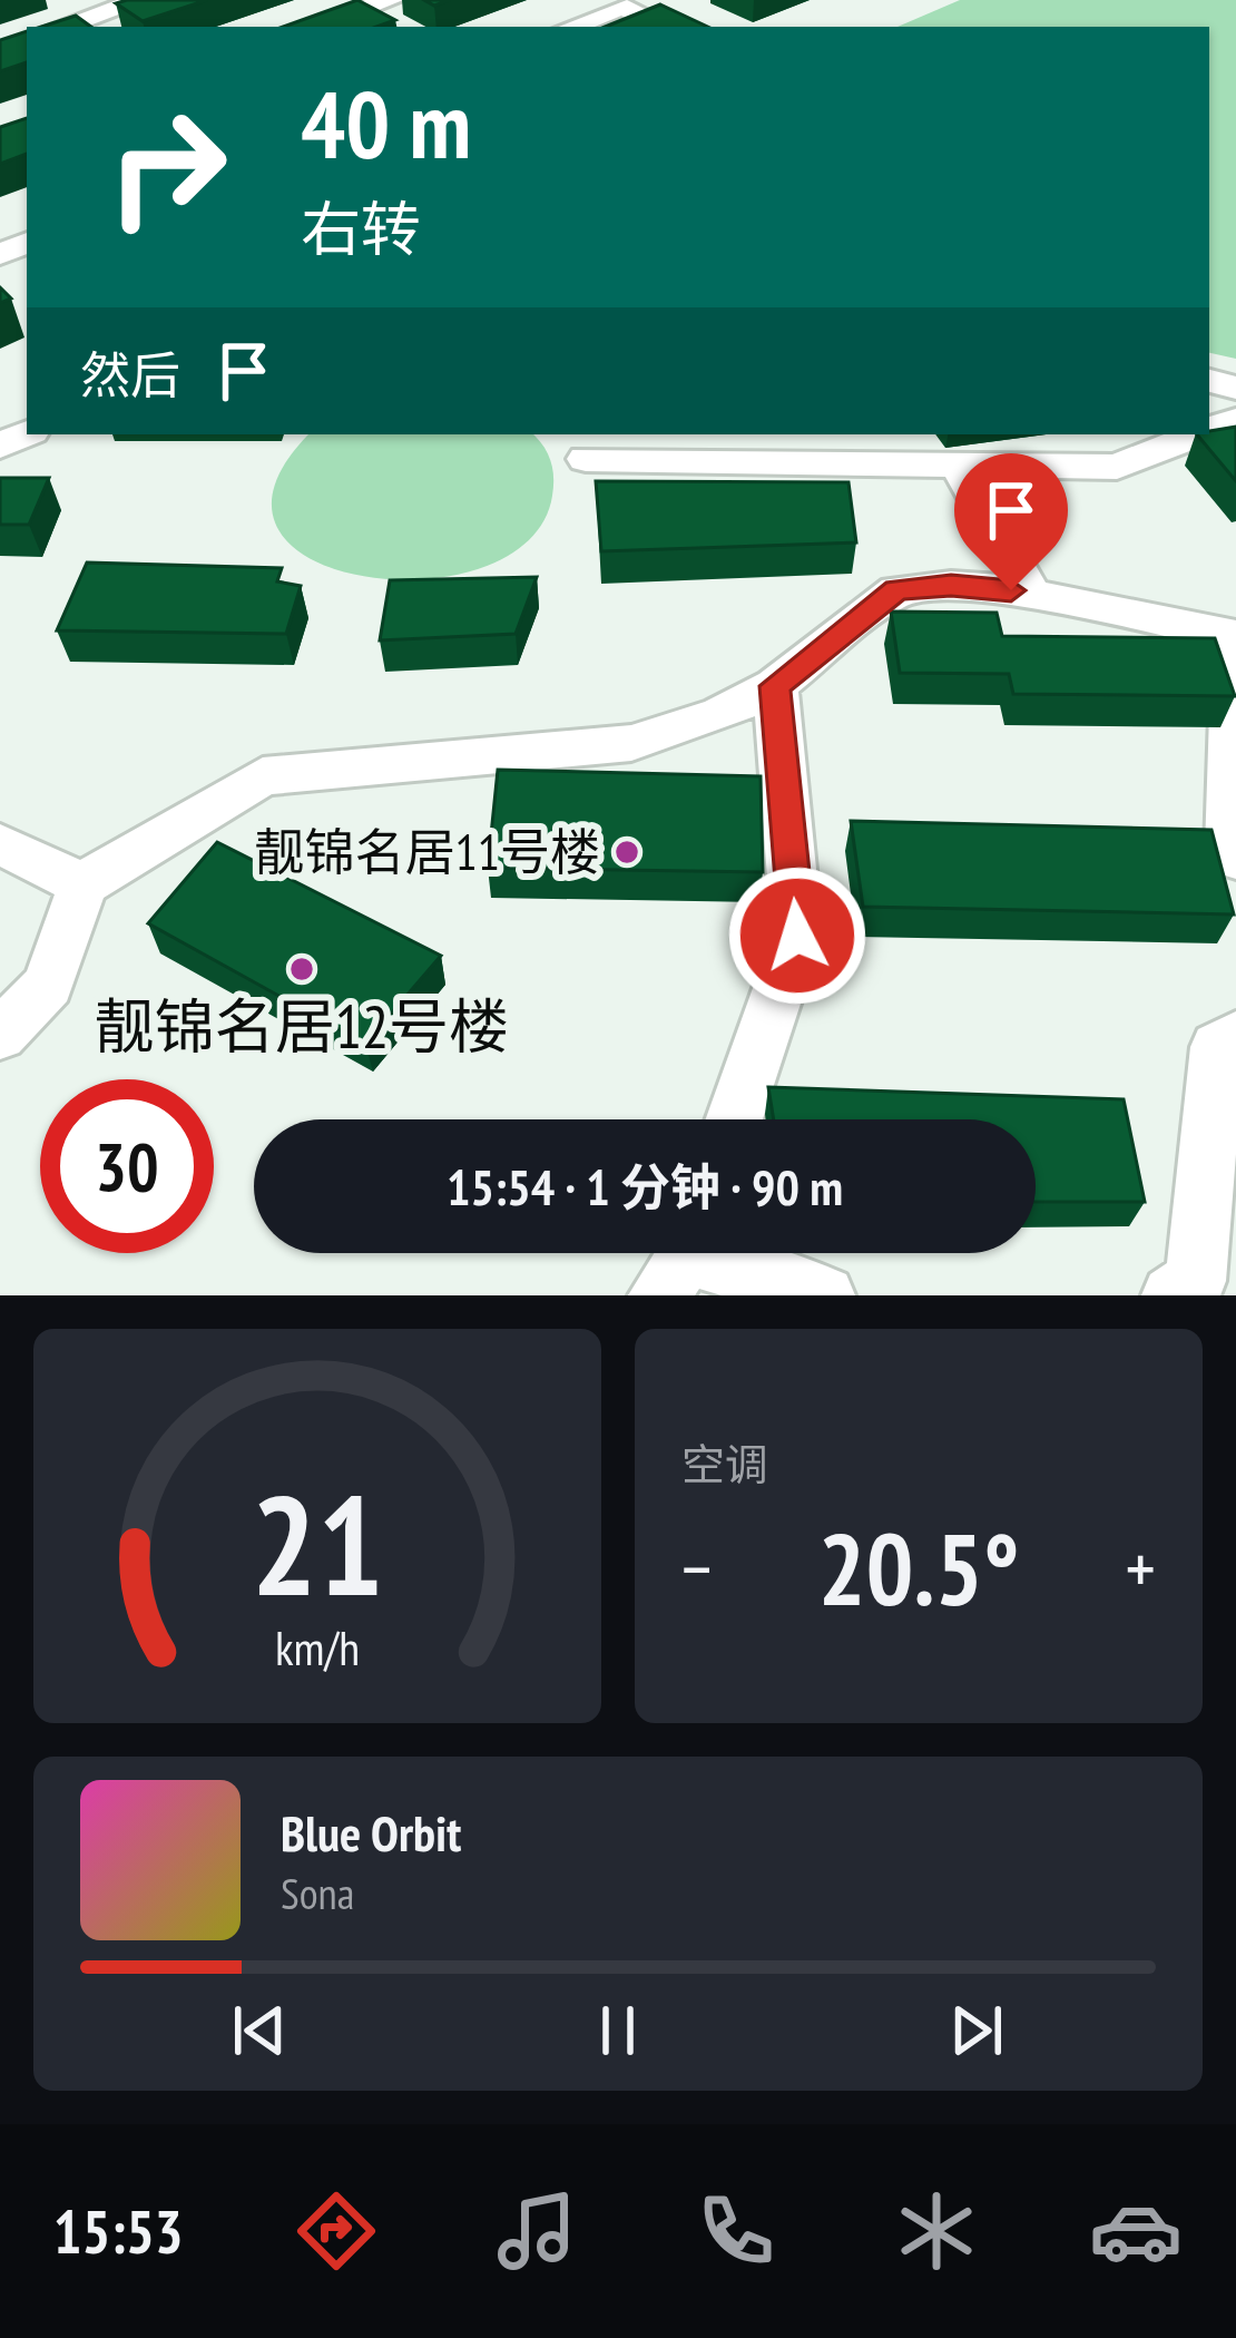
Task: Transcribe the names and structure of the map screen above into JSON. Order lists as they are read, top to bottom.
{
  "places": ["靓锦名居11号楼", "靓锦名居12号楼"],
  "page": {
    "turn": ["40 m", "右转"],
    "then": "然后",
    "limit": "30",
    "trip": "15:54 · 1 分钟 · 90 m",
    "tile": "空调",
    "heat": ["−", "20.5°", "+"],
    "song": ["Blue Orbit", "Sona"],
    "tabs": "15:53",
    "gauge": ["21", "km/h"]
  }
}
